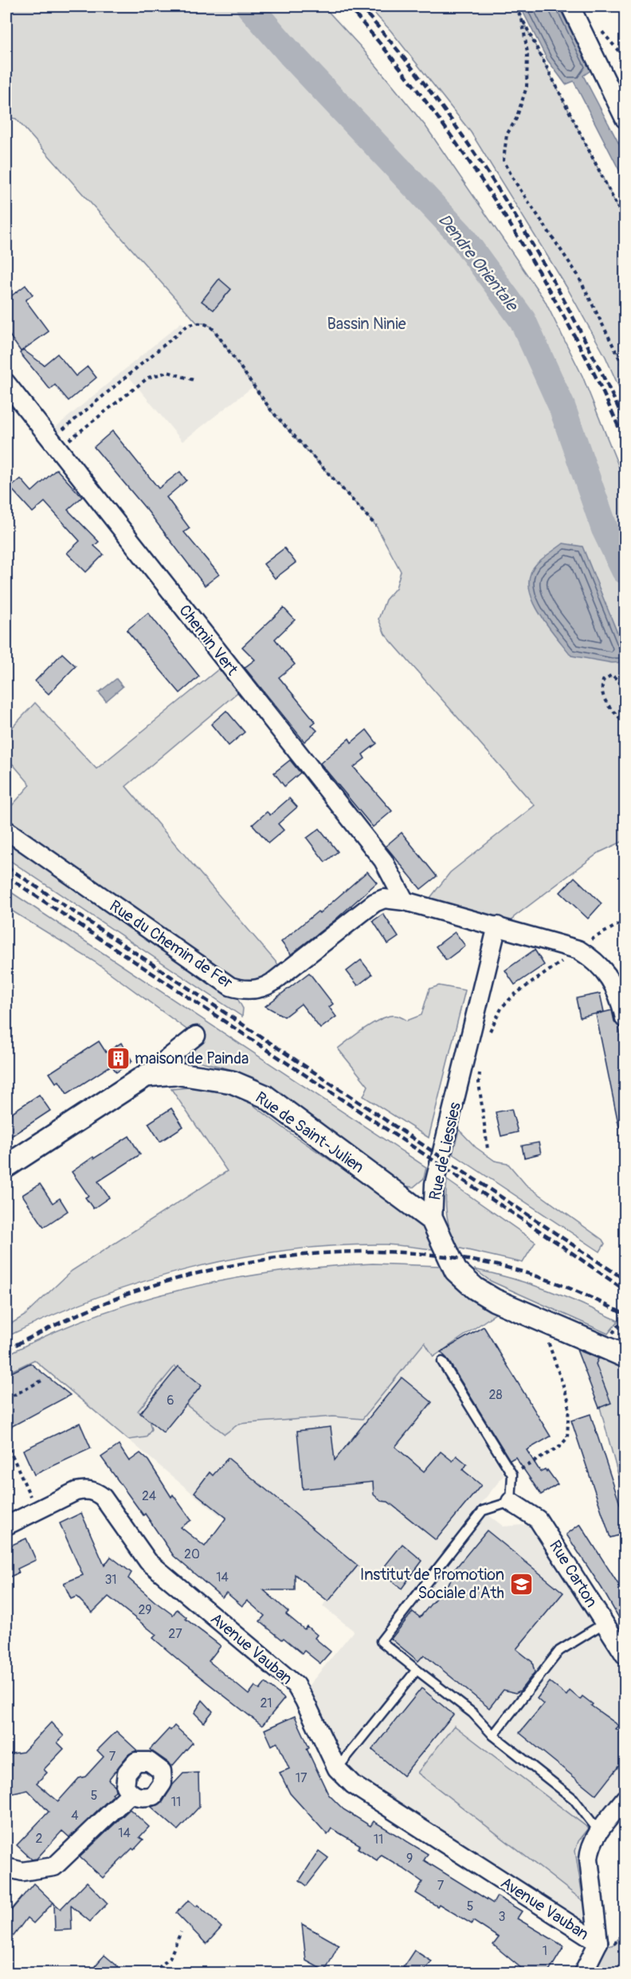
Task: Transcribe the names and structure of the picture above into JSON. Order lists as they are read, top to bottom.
{
  "streets": {
    "street": [
      "Chemin Vert",
      "Rue du Chemin de Fer",
      "Rue de Saint-Julien",
      "Rue de Liessies",
      "Rue Carton",
      "Avenue Vauban"
    ]
  },
  "crossings": [
    ["Chemin Vert", "Rue du Chemin de Fer"],
    ["Rue du Chemin de Fer", "Rue de Liessies"],
    ["Rue de Saint-Julien", "Rue de Liessies"]
  ],
  "water": ["Dendre Orientale"],
  "parks": ["Bassin Ninie"],
  "places": {
    "building": ["maison de Painda"],
    "school or university": ["Institut de Promotion Sociale d'Ath"]
  },
  "house_numbers": [
    "28",
    "6",
    "24",
    "20",
    "14",
    "31",
    "29",
    "27",
    "21",
    "7",
    "17",
    "5",
    "11",
    "4",
    "14",
    "2",
    "11",
    "9",
    "7",
    "5",
    "3",
    "1"
  ]
}
